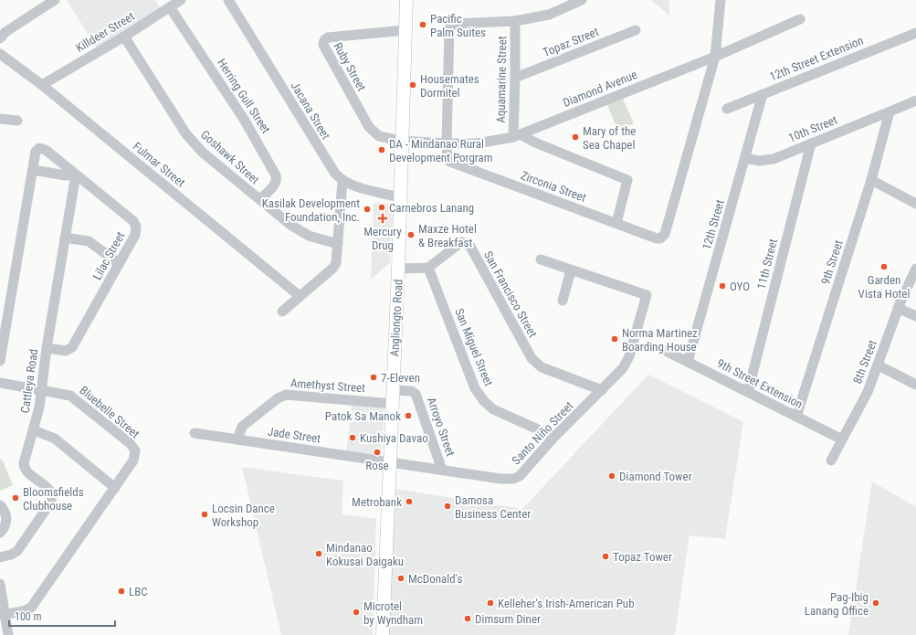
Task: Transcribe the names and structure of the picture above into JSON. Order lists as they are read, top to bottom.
{
  "streets": {
    "main road": ["Angliongto Road"],
    "street": [
      "Killdeer Street",
      "Topaz Street",
      "12th Street Extension",
      "Ruby Street",
      "Aquamarine Street",
      "Diamond Avenue",
      "Herring Gull Street",
      "Jacana Street",
      "10th Street",
      "Goshawk Street",
      "Fulmar Street",
      "Zirconia Street",
      "12th Street",
      "Lilac Street",
      "9th Street",
      "11th Street",
      "San Francisco Street",
      "San Miguel Street",
      "8th Street",
      "Cattleya Road",
      "9th Street Extension",
      "Amethyst Street",
      "Bluebelle Street",
      "Arroyo Street",
      "Santo Niño Street",
      "Jade Street"
    ]
  },
  "crossings": [
    ["Killdeer Street", "Herring Gull Street"],
    ["Killdeer Street", "Goshawk Street"],
    ["Killdeer Street", "Fulmar Street"],
    ["Topaz Street", "Aquamarine Street"],
    ["12th Street Extension", "12th Street"],
    ["Ruby Street", "Diamond Avenue"],
    ["Ruby Street", "Angliongto Road"],
    ["Aquamarine Street", "Diamond Avenue"],
    ["Diamond Avenue", "Zirconia Street"],
    ["Diamond Avenue", "Angliongto Road"],
    ["Herring Gull Street", "Goshawk Street"],
    ["10th Street", "12th Street"],
    ["10th Street", "9th Street"],
    ["10th Street", "11th Street"],
    ["12th Street", "9th Street Extension"],
    ["Lilac Street", "Cattleya Road"],
    ["9th Street", "9th Street Extension"],
    ["11th Street", "9th Street Extension"],
    ["San Francisco Street", "San Miguel Street"],
    ["San Francisco Street", "Santo Niño Street"],
    ["Angliongto Road", "Amethyst Street"],
    ["Angliongto Road", "Arroyo Street"],
    ["Angliongto Road", "Santo Niño Street"],
    ["Angliongto Road", "Jade Street"],
    ["San Miguel Street", "Santo Niño Street"],
    ["8th Street", "9th Street Extension"],
    ["Cattleya Road", "Bluebelle Street"],
    ["Amethyst Street", "Jade Street"],
    ["Arroyo Street", "Santo Niño Street"],
    ["Santo Niño Street", "Jade Street"]
  ],
  "places": {
    "other": [
      "Pacific Palm Suites",
      "Housemates Dormitel",
      "Mary of the Sea Chapel",
      "DA - Mindanao Rural Development Porgram",
      "Carnebros Lanang",
      "Kasilak Development Foundation, Inc.",
      "Maxze Hotel & Breakfast",
      "Garden Vista Hotel",
      "OYO",
      "Norma Martinez Boarding House",
      "7-Eleven",
      "Patok Sa Manok",
      "Kushiya Davao",
      "Rose",
      "Diamond Tower",
      "Bloomsfields Clubhouse",
      "Metrobank",
      "Damosa Business Center",
      "Locsin Dance Workshop",
      "Mindanao Kokusai Daigaku",
      "Topaz Tower",
      "McDonald's",
      "LBC",
      "Kelleher's Irish-American Pub",
      "Pag-Ibig Lanang Office",
      "Microtel by Wyndham",
      "Dimsum Diner"
    ],
    "health": ["Mercury Drug"]
  },
  "scale_bar": "100 m"
}
